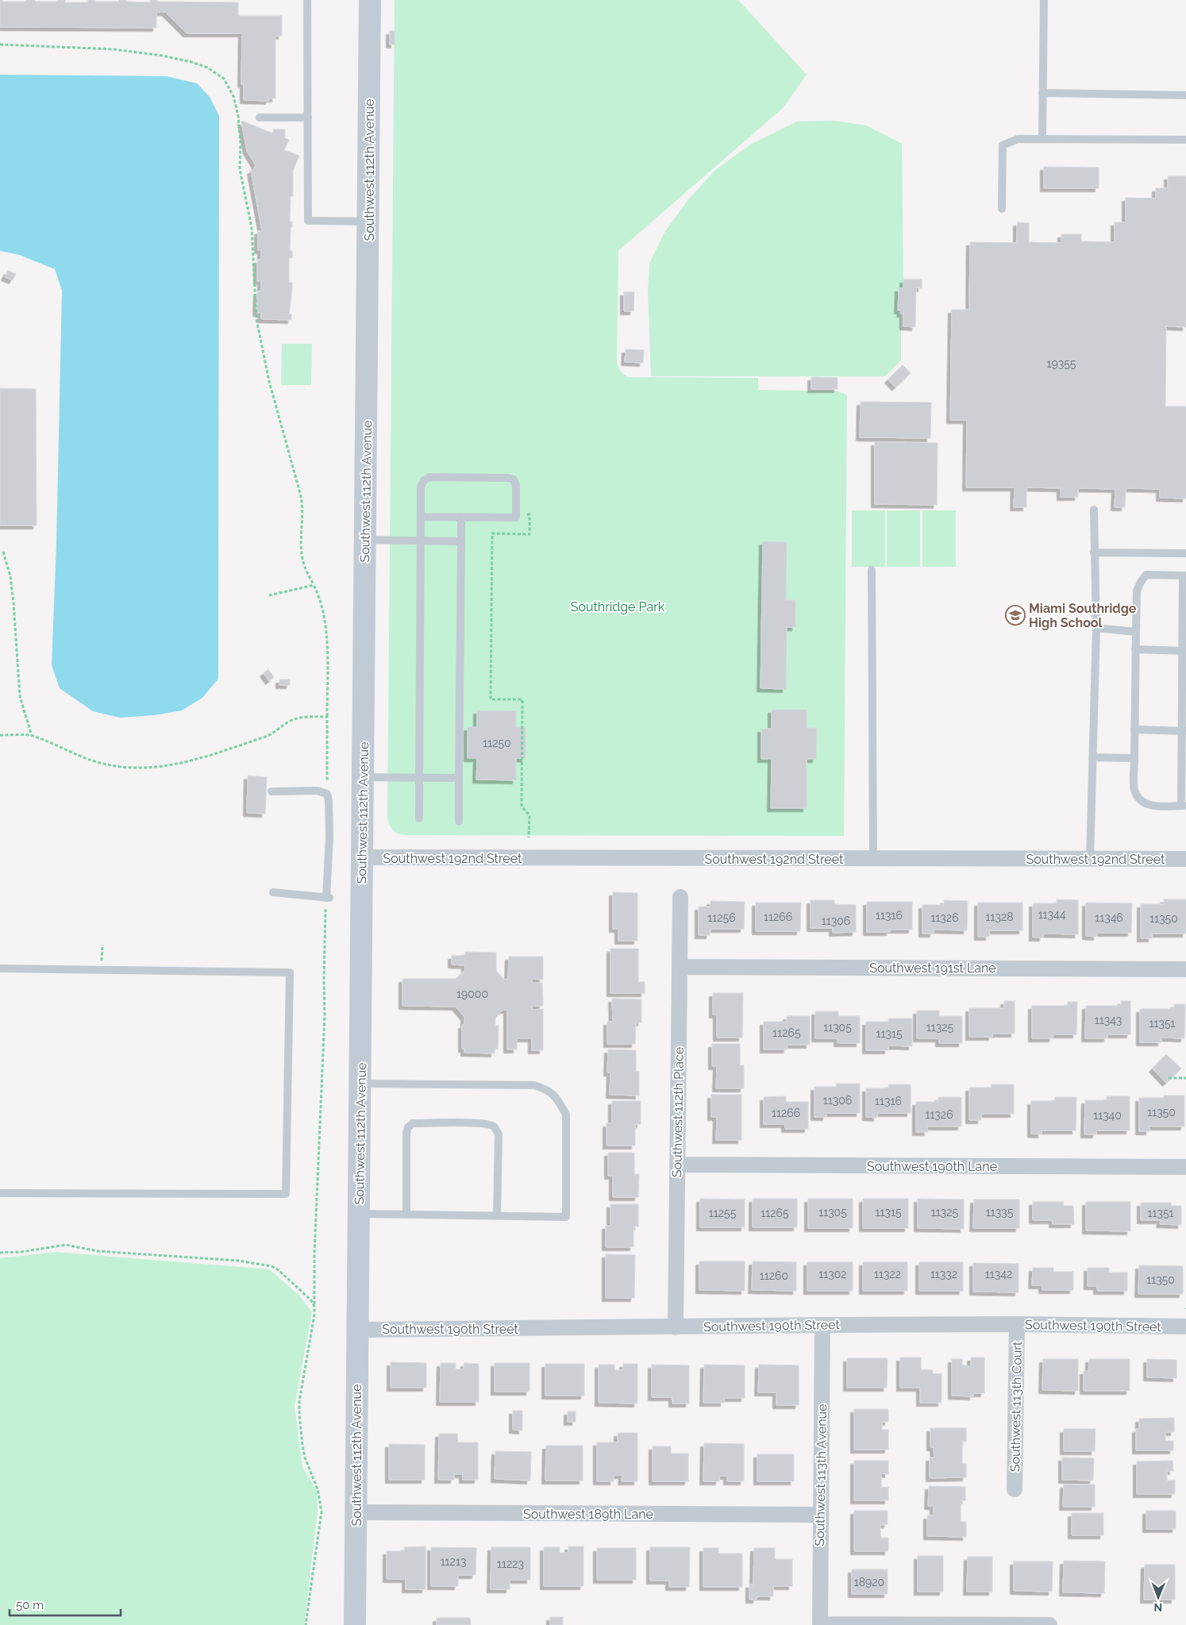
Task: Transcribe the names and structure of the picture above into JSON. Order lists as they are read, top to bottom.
{
  "streets": {
    "street": [
      "Southwest 112th Avenue",
      "Southwest 192nd Street",
      "Southwest 191st Lane",
      "Southwest 112th Place",
      "Southwest 190th Lane",
      "Southwest 190th Street",
      "Southwest 113th Court",
      "Southwest 113th Avenue",
      "Southwest 189th Lane"
    ]
  },
  "crossings": [
    ["Southwest 112th Avenue", "Southwest 192nd Street"],
    ["Southwest 112th Avenue", "Southwest 190th Street"],
    ["Southwest 112th Avenue", "Southwest 189th Lane"],
    ["Southwest 191st Lane", "Southwest 112th Place"],
    ["Southwest 112th Place", "Southwest 190th Lane"],
    ["Southwest 112th Place", "Southwest 190th Street"],
    ["Southwest 190th Street", "Southwest 113th Court"],
    ["Southwest 190th Street", "Southwest 113th Avenue"],
    ["Southwest 113th Avenue", "Southwest 189th Lane"]
  ],
  "parks": ["Southridge Park"],
  "places": {
    "school or university": ["Miami Southridge High School"]
  },
  "house_numbers": [
    "19355",
    "11250",
    "11344",
    "11316",
    "11266",
    "11328",
    "11256",
    "11326",
    "11346",
    "11350",
    "11306",
    "19000",
    "11343",
    "11351",
    "11305",
    "11325",
    "11265",
    "11315",
    "11306",
    "11316",
    "11350",
    "11266",
    "11326",
    "11340",
    "11305",
    "11315",
    "11325",
    "11335",
    "11255",
    "11265",
    "11351",
    "11302",
    "11322",
    "11332",
    "11342",
    "11260",
    "11350",
    "11213",
    "11223",
    "18920"
  ],
  "scale_bar": "50 m",
  "north": "bottom"
}
